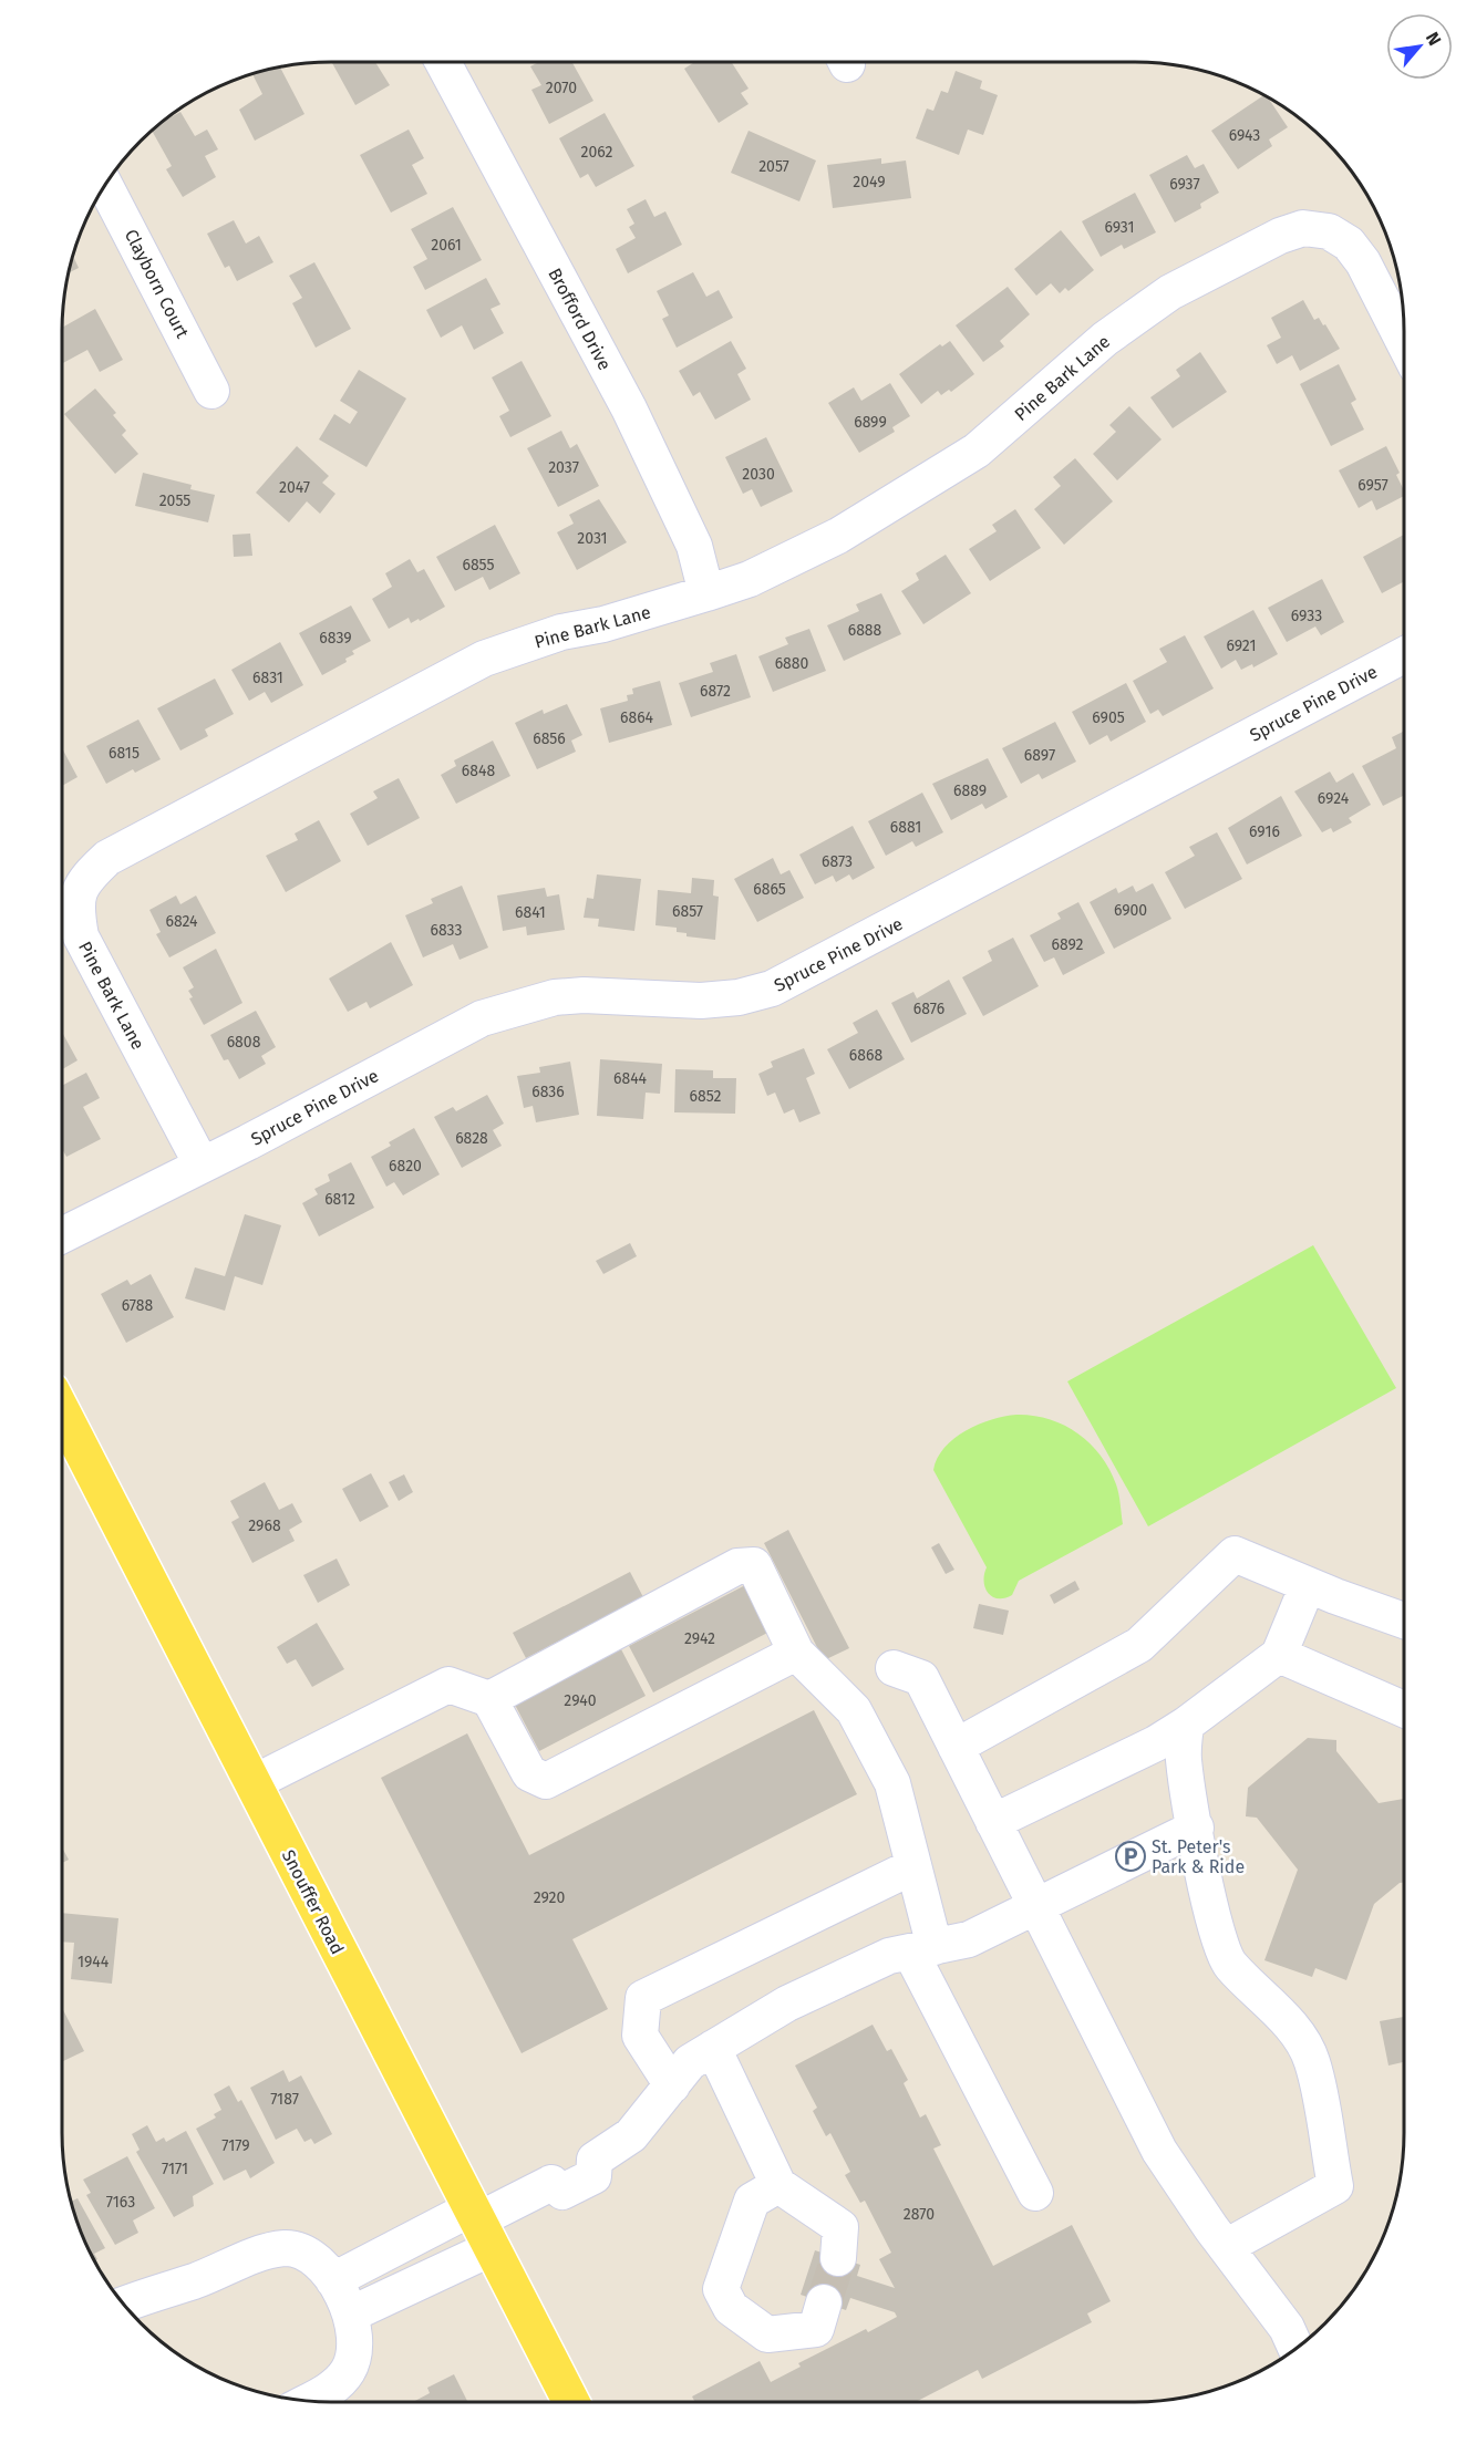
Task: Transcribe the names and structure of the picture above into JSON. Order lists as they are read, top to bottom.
{
  "streets": {
    "main road": ["Snouffer Road"],
    "street": [
      "Clayborn Court",
      "Brofford Drive",
      "Pine Bark Lane",
      "Spruce Pine Drive"
    ]
  },
  "crossings": [
    ["Brofford Drive", "Pine Bark Lane"],
    ["Pine Bark Lane", "Spruce Pine Drive"]
  ],
  "places": {
    "parking": ["St. Peter's Park & Ride"]
  },
  "house_numbers": [
    "2070",
    "6943",
    "2062",
    "2057",
    "2049",
    "6937",
    "6931",
    "2061",
    "6899",
    "2037",
    "2030",
    "6957",
    "2047",
    "2055",
    "2031",
    "6855",
    "6933",
    "6888",
    "6839",
    "6921",
    "6880",
    "6831",
    "6872",
    "6864",
    "6905",
    "6856",
    "6815",
    "6897",
    "6848",
    "6889",
    "6924",
    "6881",
    "6916",
    "6873",
    "6865",
    "6900",
    "6857",
    "6841",
    "6824",
    "6833",
    "6892",
    "6876",
    "6808",
    "6868",
    "6844",
    "6836",
    "6852",
    "6828",
    "6820",
    "6812",
    "6788",
    "2968",
    "2942",
    "2940",
    "2920",
    "1944",
    "7187",
    "7179",
    "7171",
    "7163",
    "2870"
  ],
  "north": "top right"
}
